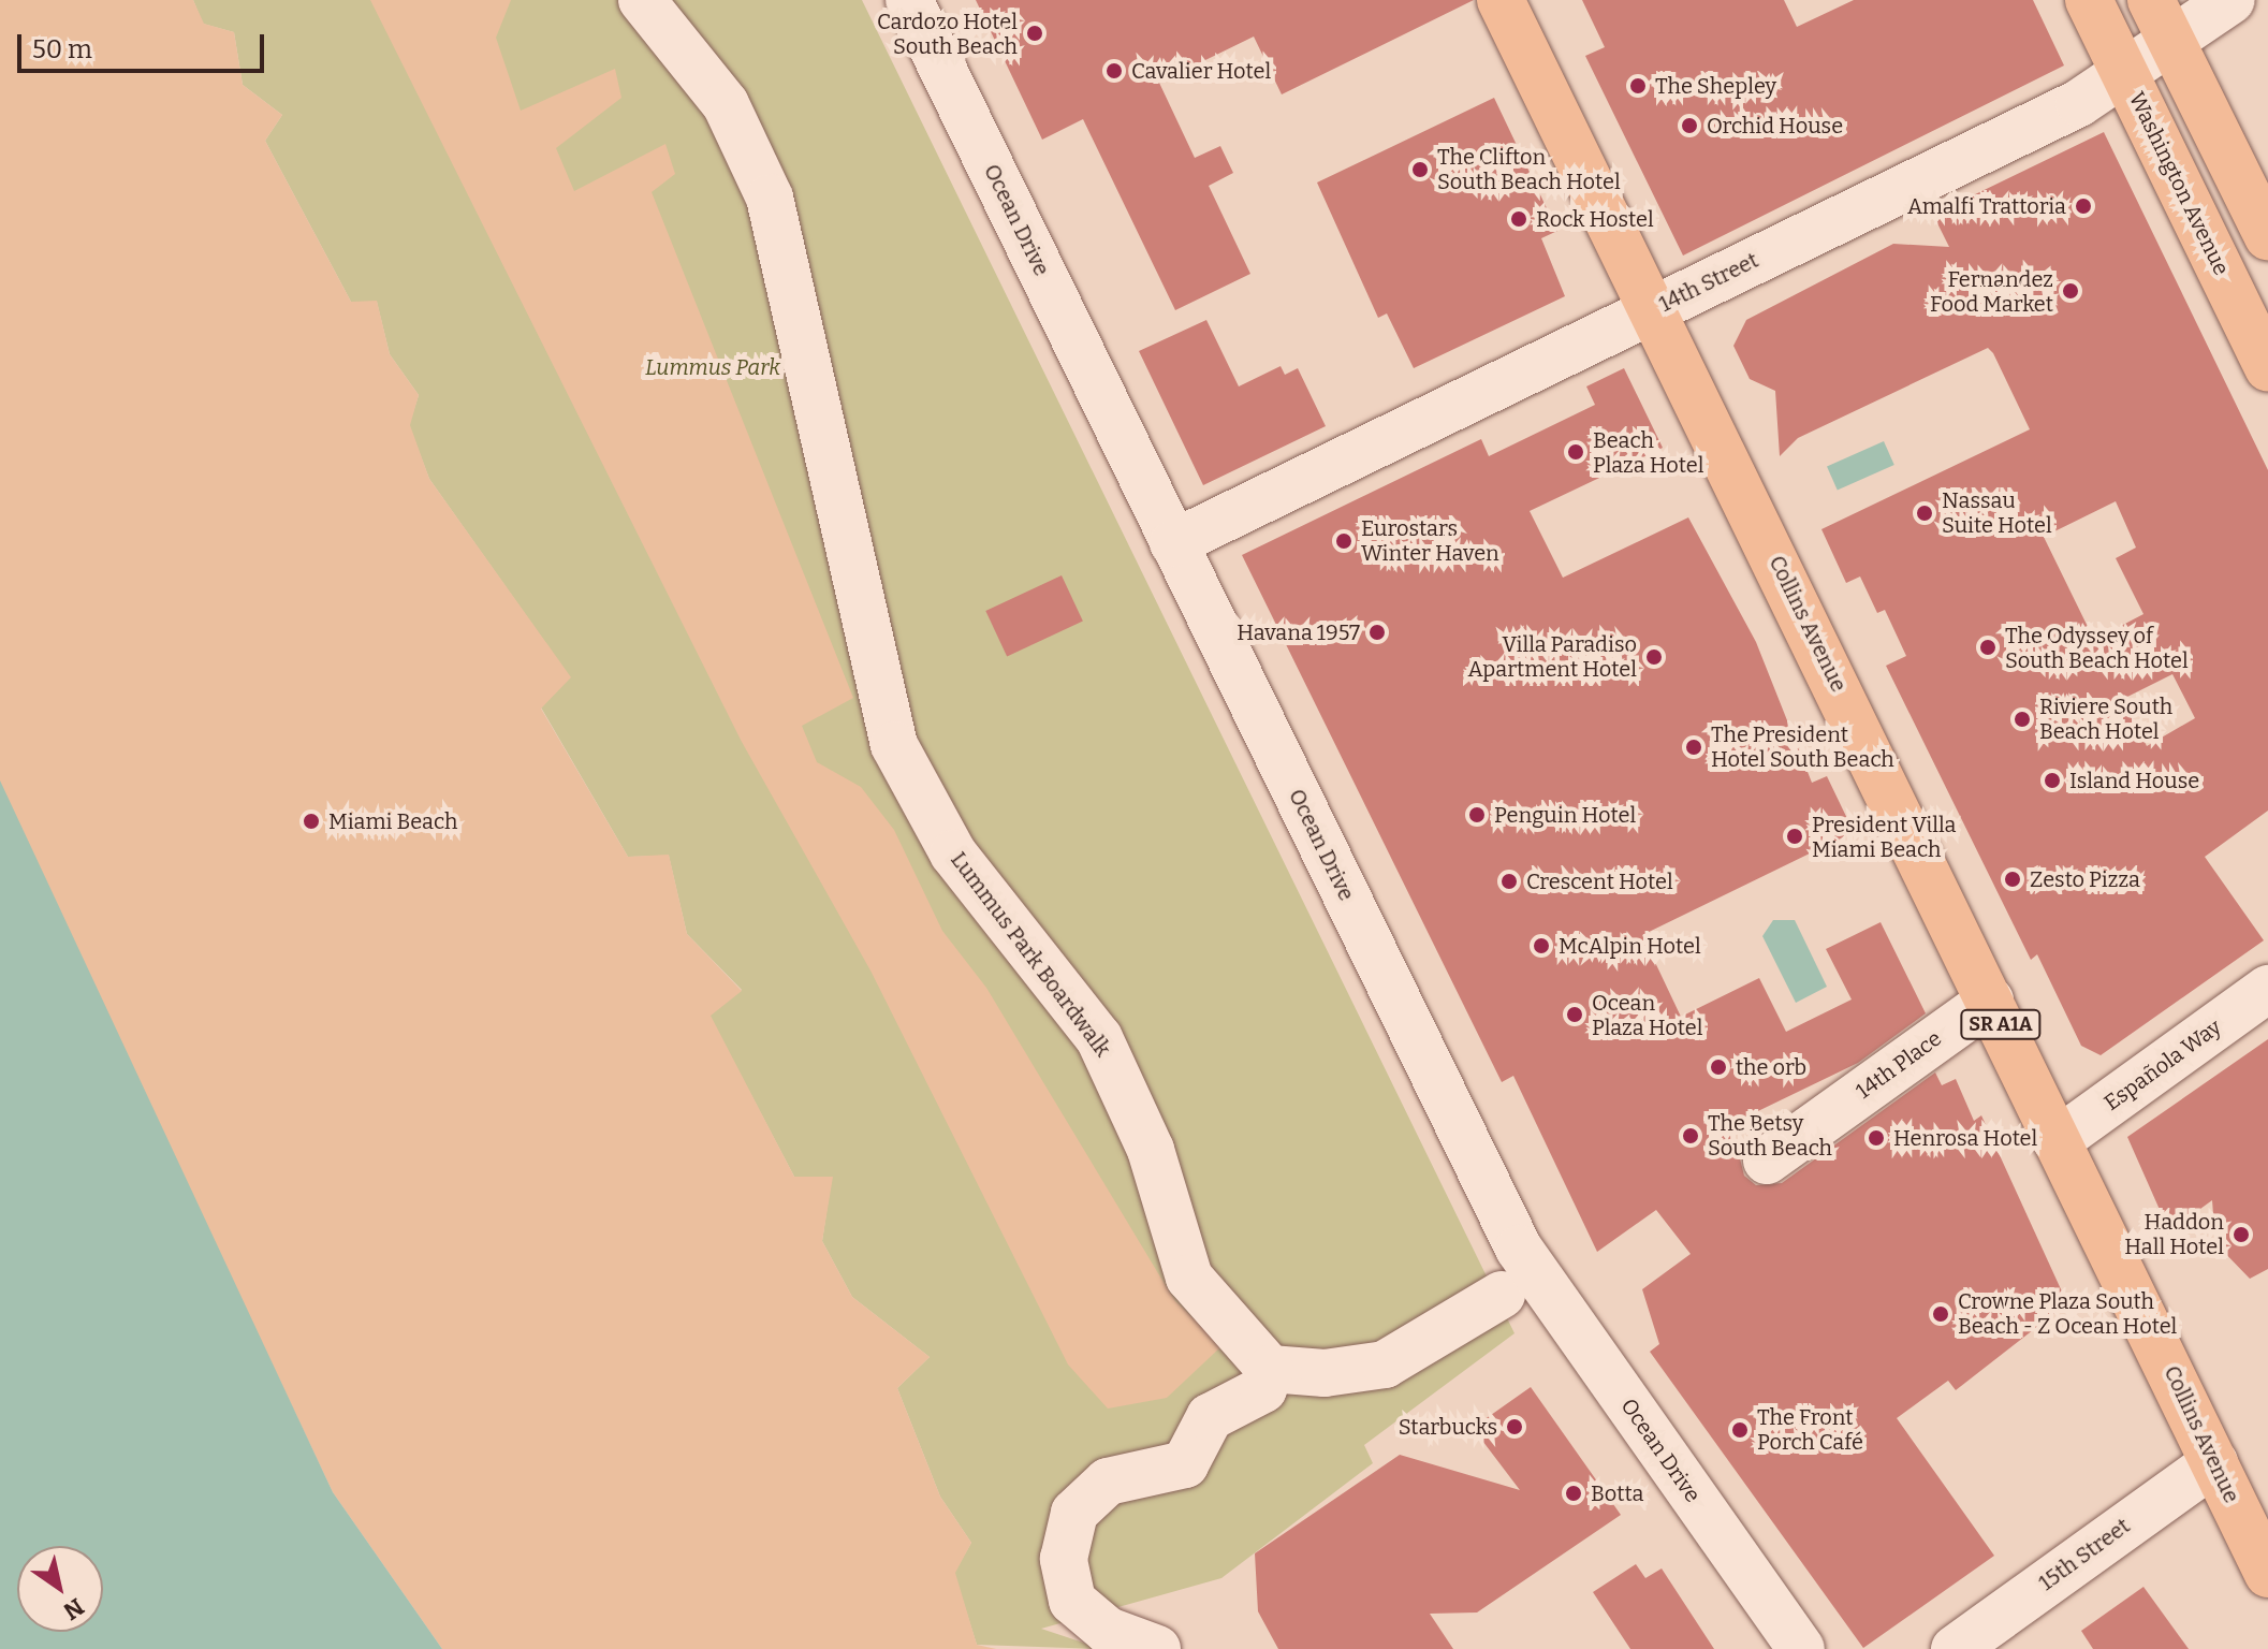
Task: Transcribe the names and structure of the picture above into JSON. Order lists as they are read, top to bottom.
{
  "streets": {
    "main road": ["Washington Avenue", "Collins Avenue", "SR A1A"],
    "street": [
      "Ocean Drive",
      "14th Street",
      "Lummus Park Boardwalk",
      "14th Place",
      "Española Way",
      "15th Street"
    ]
  },
  "crossings": [
    ["Washington Avenue", "14th Street"],
    ["Ocean Drive", "14th Street"],
    ["14th Street", "Collins Avenue"],
    ["Collins Avenue", "14th Place"],
    ["Collins Avenue", "Española Way"],
    ["Collins Avenue", "15th Street"]
  ],
  "parks": ["Lummus Park"],
  "places": [
    "Cardozo Hotel South Beach",
    "Cavalier Hotel",
    "The Shepley",
    "Orchid House",
    "The Clifton South Beach Hotel",
    "Amalfi Trattoria",
    "Rock Hostel",
    "Fernandez Food Market",
    "Beach Plaza Hotel",
    "Nassau Suite Hotel",
    "Eurostars Winter Haven",
    "Havana 1957",
    "The Odyssey of South Beach Hotel",
    "Villa Paradiso Apartment Hotel",
    "Riviere South Beach Hotel",
    "The President Hotel South Beach",
    "Island House",
    "Penguin Hotel",
    "Miami Beach",
    "President Villa Miami Beach",
    "Zesto Pizza",
    "Crescent Hotel",
    "McAlpin Hotel",
    "Ocean Plaza Hotel",
    "the orb",
    "The Betsy South Beach",
    "Henrosa Hotel",
    "Haddon Hall Hotel",
    "Crowne Plaza South Beach - Z Ocean Hotel",
    "Starbucks",
    "The Front Porch Café",
    "Botta"
  ],
  "scale_bar": "50 m",
  "north": "bottom right"
}
